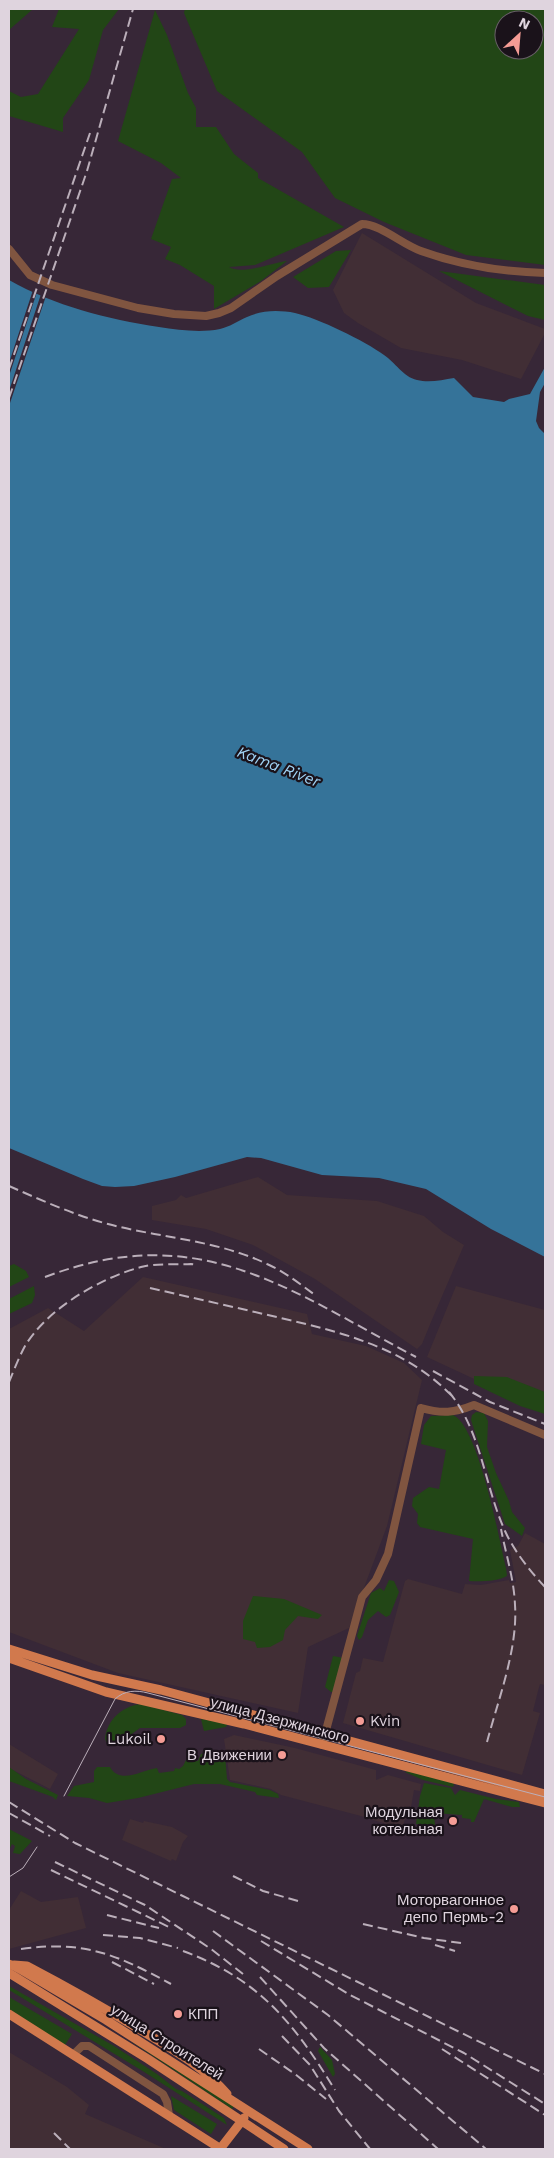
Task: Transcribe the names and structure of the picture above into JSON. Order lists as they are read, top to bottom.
{
  "streets": {
    "main road": ["улица Дзержинского", "улица Строителей"]
  },
  "water": ["Kama River"],
  "places": [
    "Kvin",
    "Lukoil",
    "В Движении",
    "Модульная котельная",
    "Моторвагонное депо Пермь-2",
    "КПП"
  ],
  "north": "top right"
}
